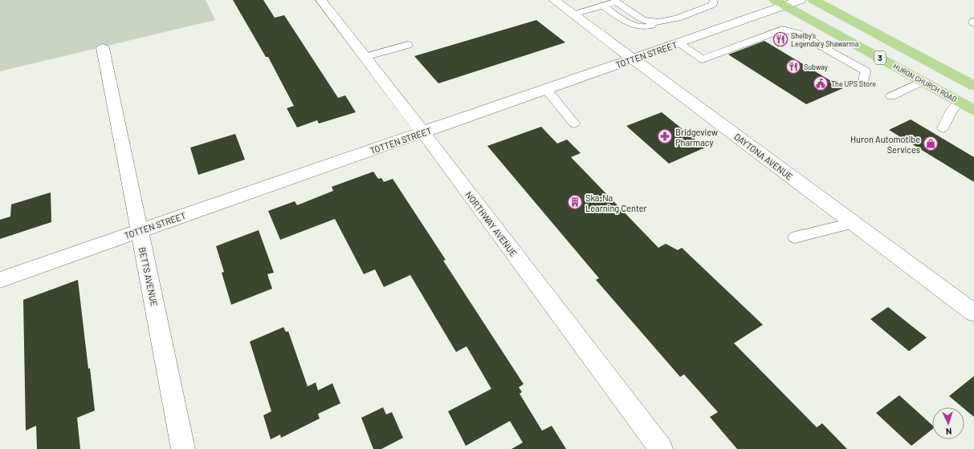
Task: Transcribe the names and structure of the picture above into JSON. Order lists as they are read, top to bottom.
{
  "streets": {
    "highway": ["3", "HURON CHURCH ROAD"],
    "street": [
      "TOTTEN STREET",
      "DAYTONA AVENUE",
      "NORTHWAY AVENUE",
      "BETTS AVENUE"
    ]
  },
  "crossings": [
    ["TOTTEN STREET", "HURON CHURCH ROAD"],
    ["TOTTEN STREET", "DAYTONA AVENUE"],
    ["TOTTEN STREET", "NORTHWAY AVENUE"],
    ["TOTTEN STREET", "BETTS AVENUE"]
  ],
  "places": {
    "restaurant": ["Shelby's Legendary Shawarma", "Subway"],
    "public building": ["The UPS Store"],
    "pharmacy": ["Bridgeview Pharmacy"],
    "shop": ["Huron Automotibe Services"],
    "building": ["Ska:Na Learning Center"]
  },
  "north": "bottom"
}
